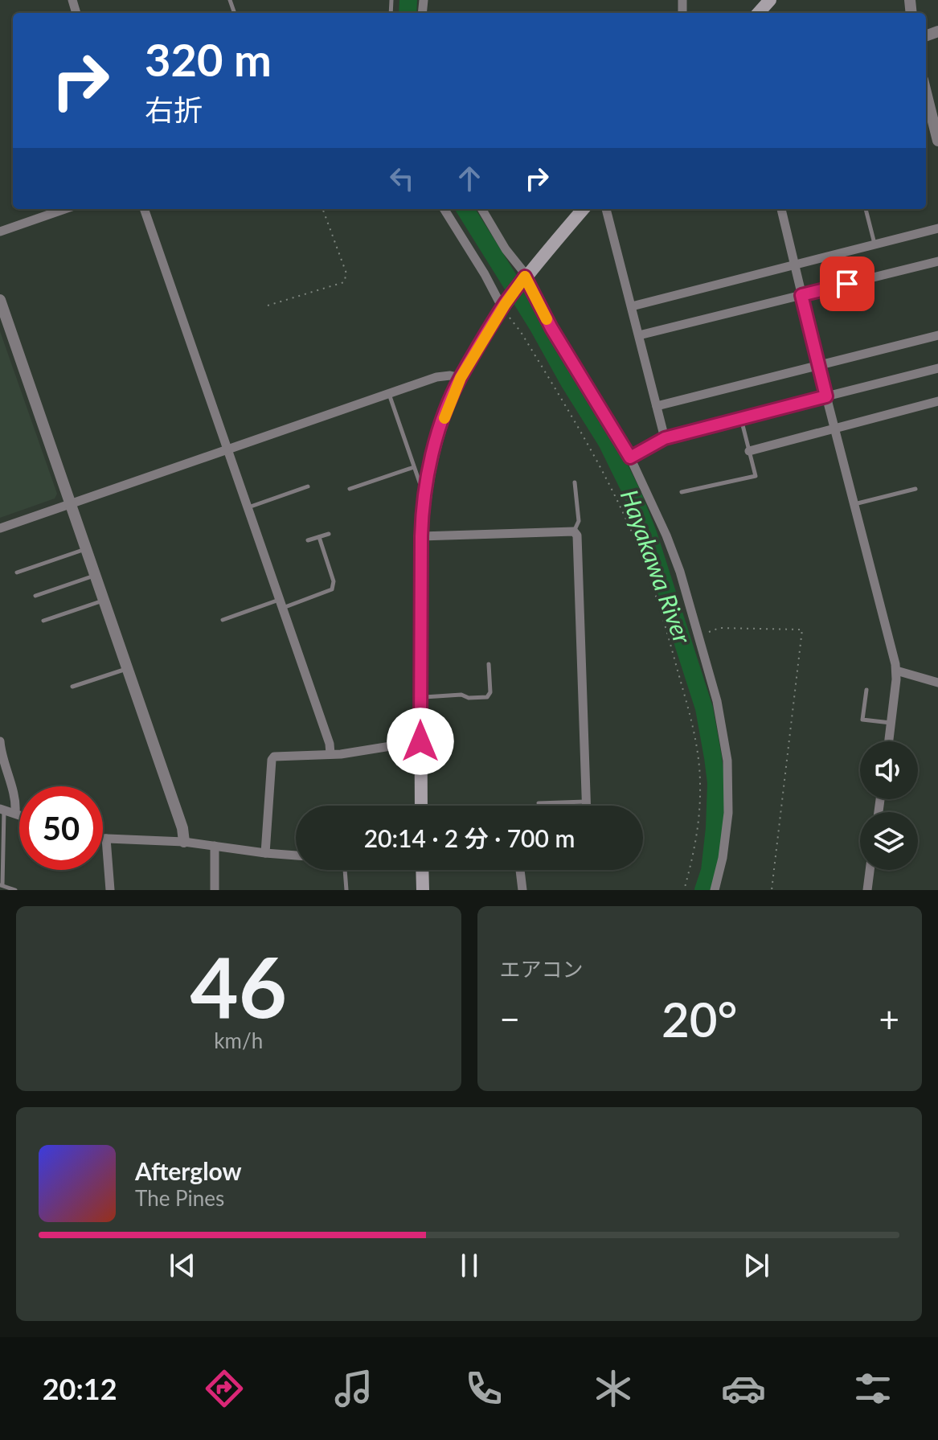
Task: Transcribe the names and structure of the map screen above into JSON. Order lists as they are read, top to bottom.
{
  "water": ["Hayakawa River"],
  "page": {
    "turn": ["320 m", "右折"],
    "limit": "50",
    "trip": "20:14 · 2 分 · 700 m",
    "tile": [
      ["46", "km/h"],
      "エアコン"
    ],
    "heat": ["−", "20°", "+"],
    "song": ["Afterglow", "The Pines"],
    "tabs": "20:12"
  }
}
